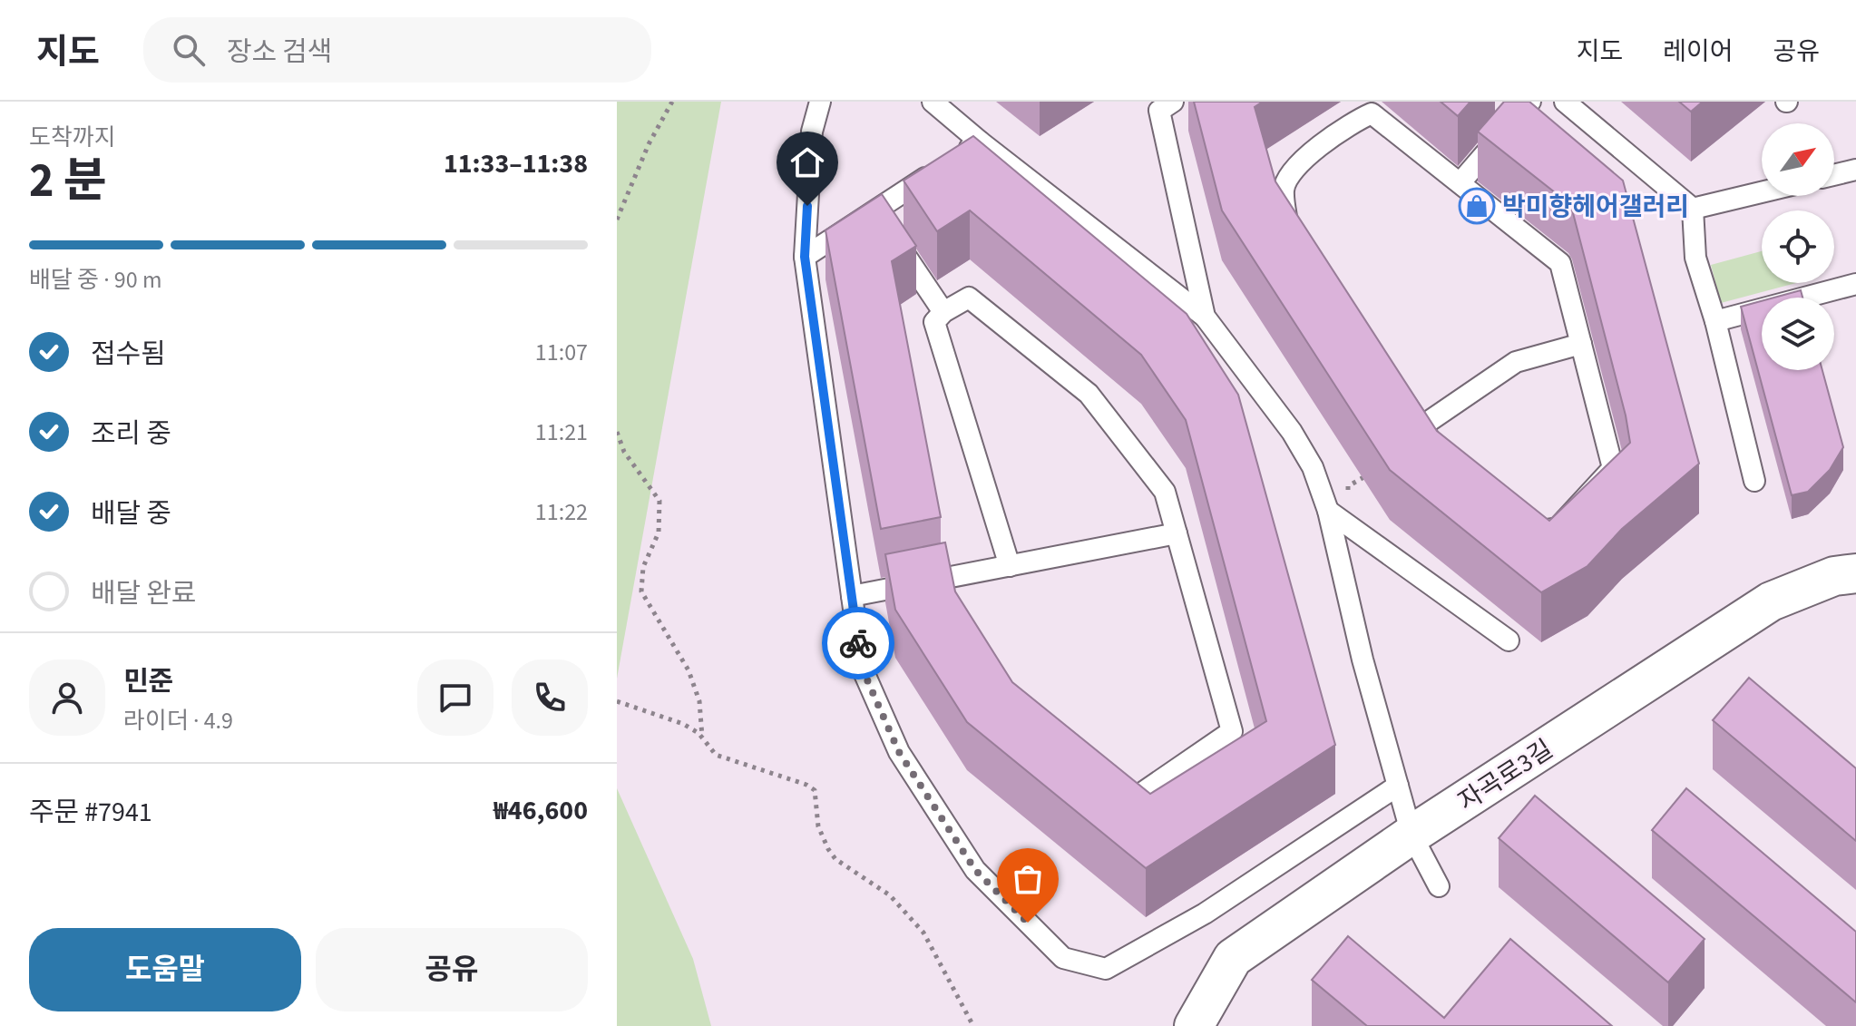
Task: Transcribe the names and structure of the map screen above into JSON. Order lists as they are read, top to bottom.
{
  "streets": {
    "street": ["자곡로3길"]
  },
  "places": {
    "shop": ["박미향헤어갤러리"]
  },
  "north": "top right",
  "page": {
    "header": "지도",
    "search": "장소 검색",
    "nav": ["지도", "레이어", "공유"],
    "heading": ["2 분", "도착까지", "11:33–11:38"],
    "panel": [
      "민준",
      "라이더 · 4.9",
      "주문 #7941",
      "₩46,600"
    ],
    "bar": "배달 중 · 90 m",
    "list": [
      ["접수됨", "11:07"],
      ["조리 중", "11:21"],
      ["배달 중", "11:22"],
      "배달 완료"
    ],
    "buttons": ["도움말", "공유"]
  }
}
